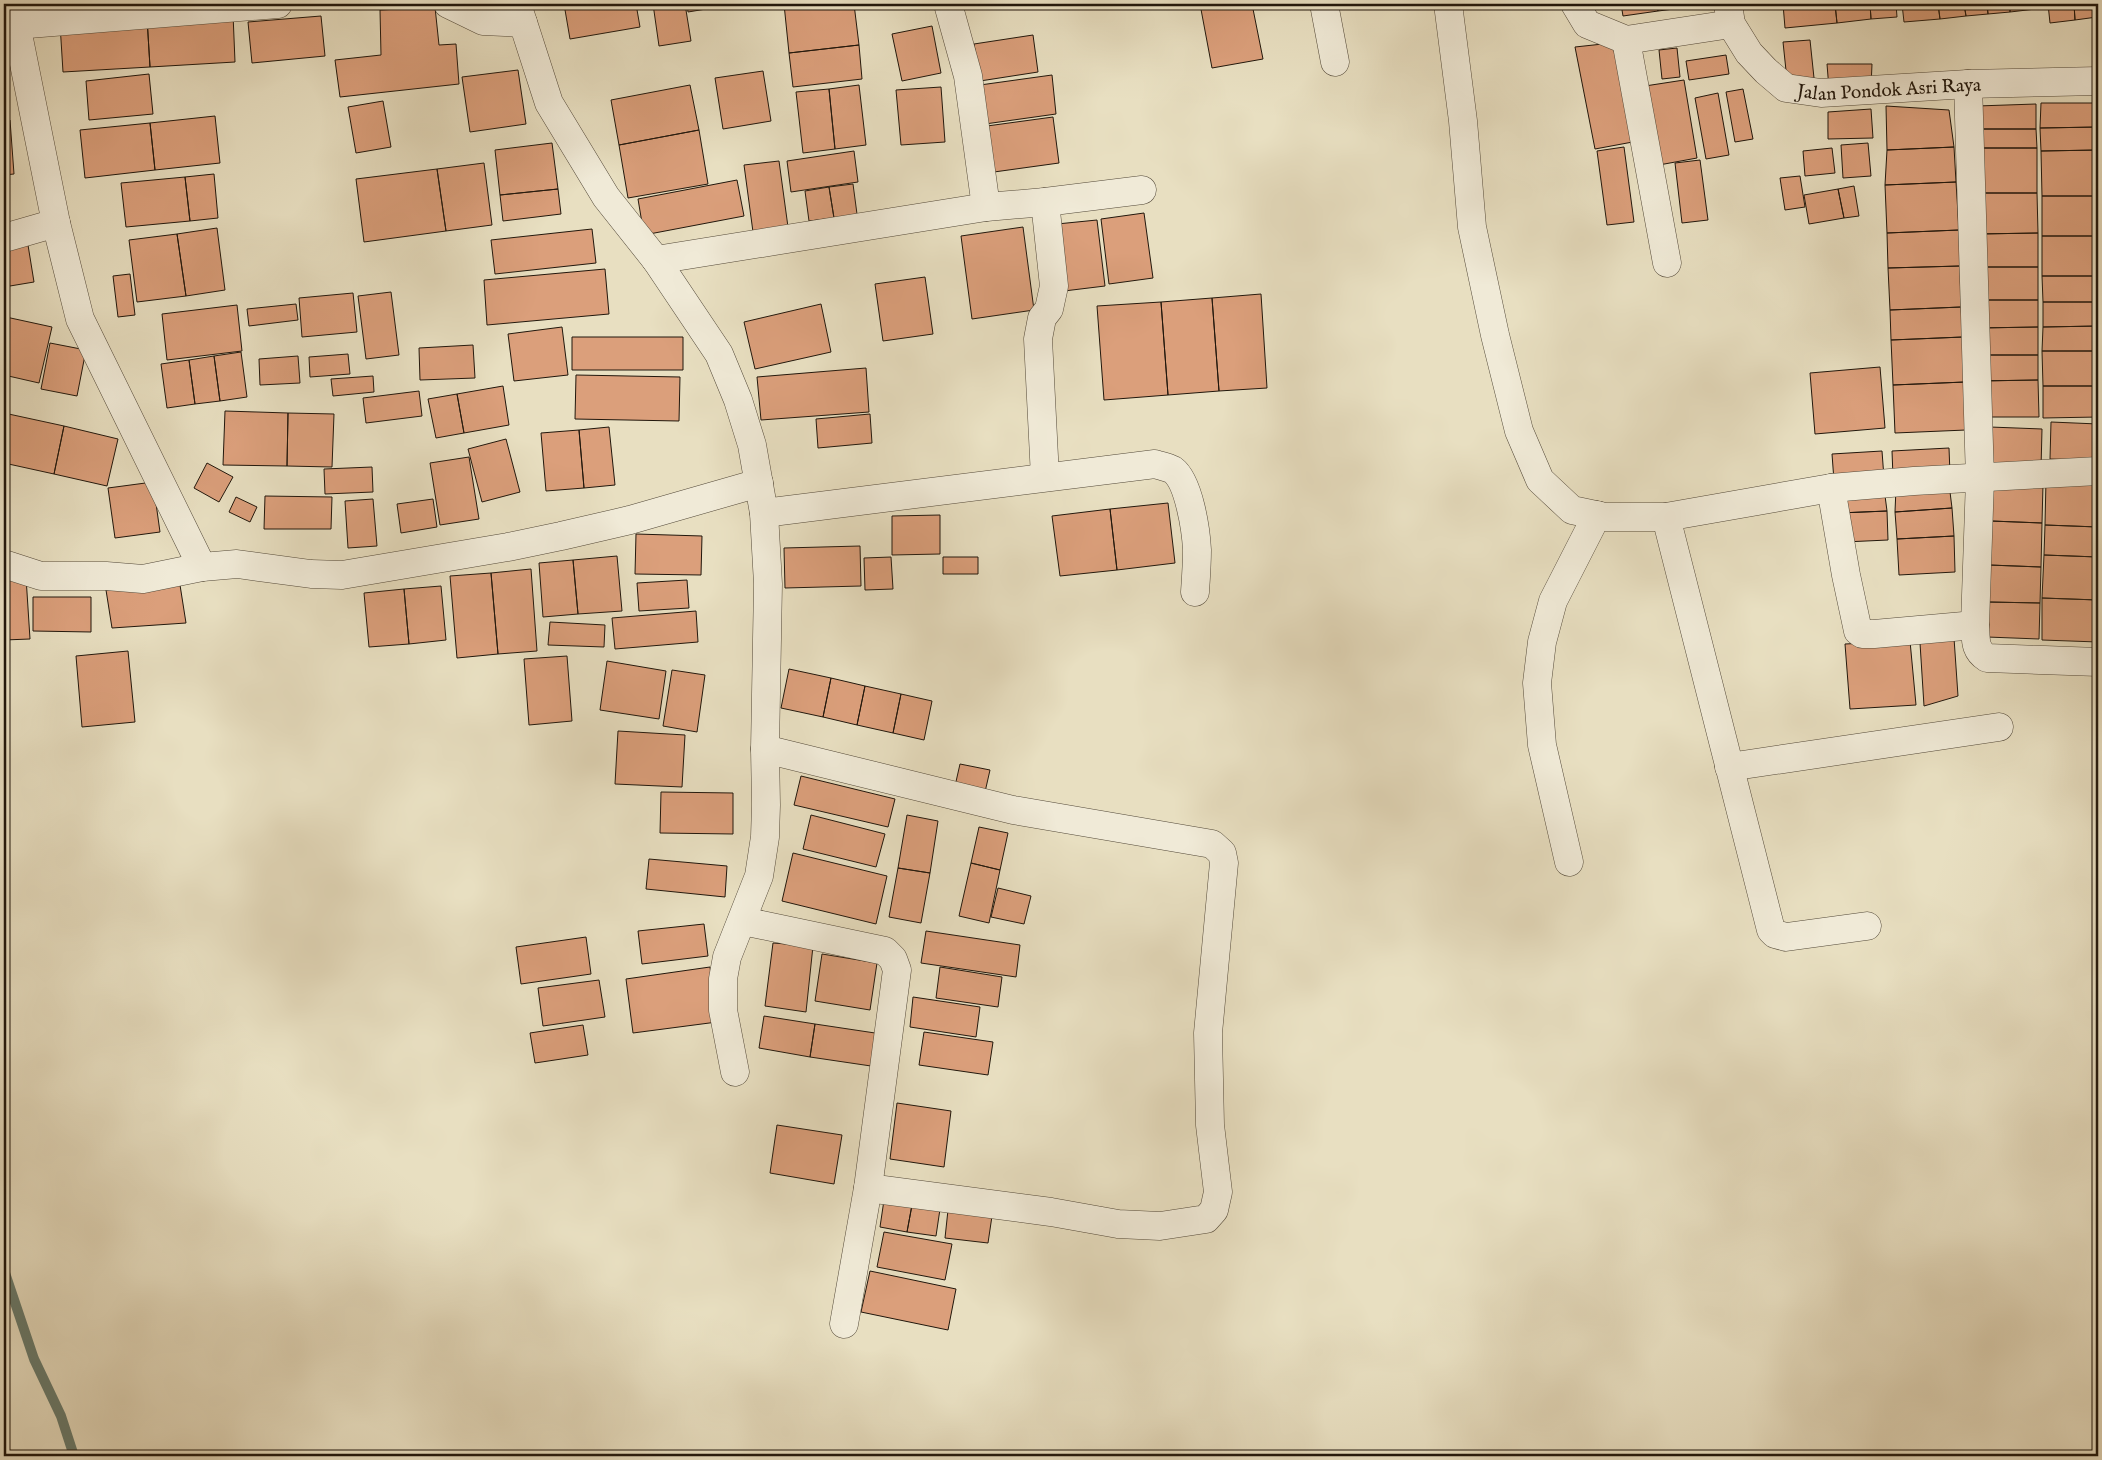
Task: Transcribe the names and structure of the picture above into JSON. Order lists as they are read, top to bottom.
{
  "streets": {
    "street": ["Jalan Pondok Asri Raya"]
  }
}
